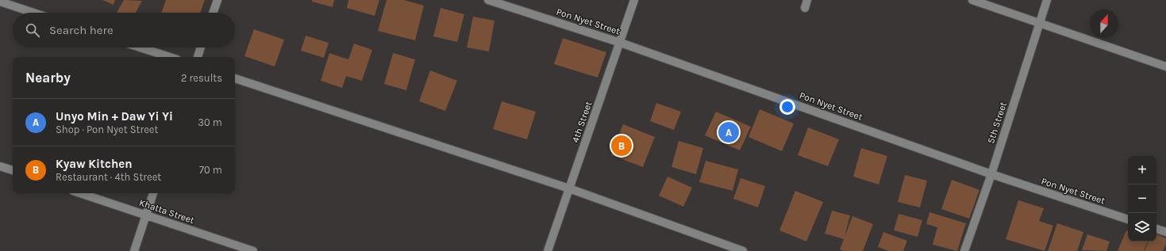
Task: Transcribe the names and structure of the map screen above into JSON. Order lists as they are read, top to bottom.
{
  "streets": {
    "street": [
      "Pon Nyet Street",
      "4th Street",
      "5th Street",
      "Khatta Street"
    ]
  },
  "crossings": [
    ["Pon Nyet Street", "4th Street"],
    ["Pon Nyet Street", "5th Street"]
  ],
  "north": "top",
  "page": {
    "search": "Search here",
    "heading": ["Nearby", "2 results"],
    "list": [
      {
        "mark": "A",
        "name": "Unyo Min + Daw Yi Yi",
        "note": "Shop · Pon Nyet Street",
        "value": "30 m"
      },
      {
        "mark": "B",
        "name": "Kyaw Kitchen",
        "note": "Restaurant · 4th Street",
        "value": "70 m"
      }
    ],
    "pins": ["A", "B"],
    "map_buttons": ["+", "−"]
  }
}
